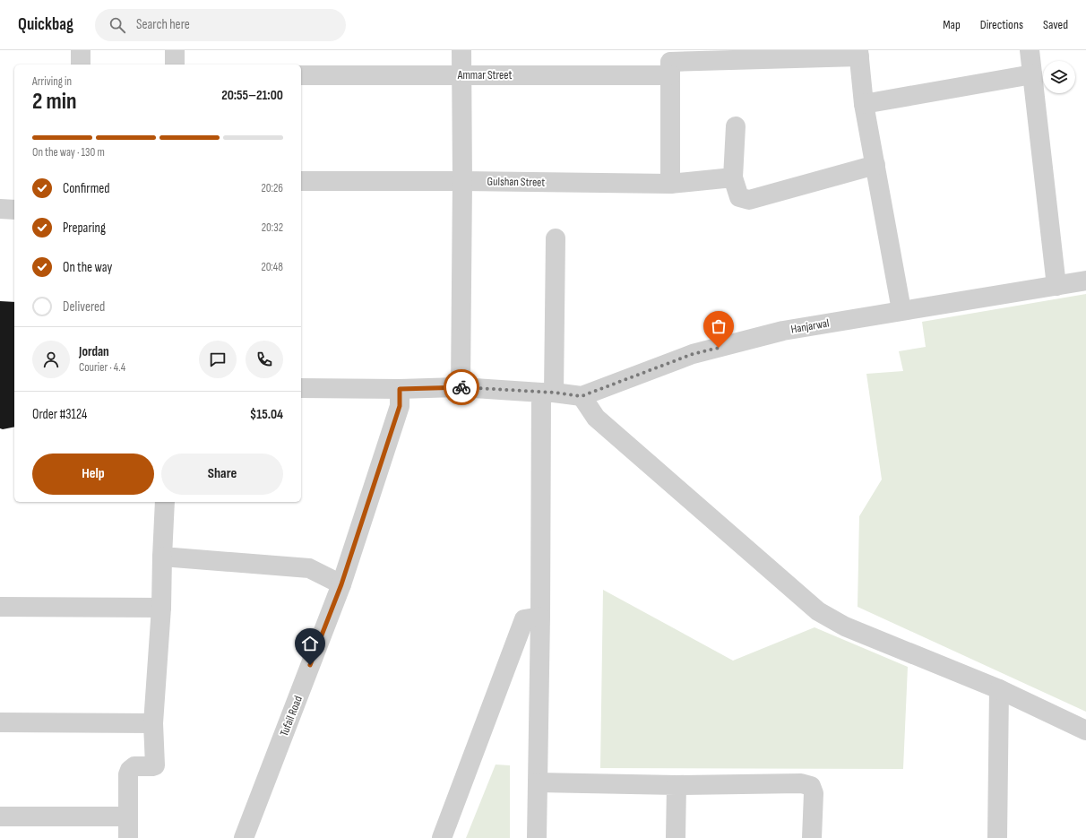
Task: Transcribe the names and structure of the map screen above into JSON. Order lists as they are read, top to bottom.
{
  "streets": {
    "street": [
      "Ammar Street",
      "Gulshan Street",
      "Hanjarwal",
      "Tufail Road"
    ]
  },
  "crossings": [
    ["Hanjarwal", "Tufail Road"]
  ],
  "page": {
    "header": "Quickbag",
    "search": "Search here",
    "nav": ["Map", "Directions", "Saved"],
    "heading": ["2 min", "Arriving in", "20:55–21:00"],
    "panel": [
      "Jordan",
      "Courier · 4.4",
      "Order #3124",
      "$15.04"
    ],
    "bar": "On the way · 130 m",
    "list": [
      ["Confirmed", "20:26"],
      ["Preparing", "20:32"],
      ["On the way", "20:48"],
      "Delivered"
    ],
    "buttons": ["Help", "Share"]
  }
}
